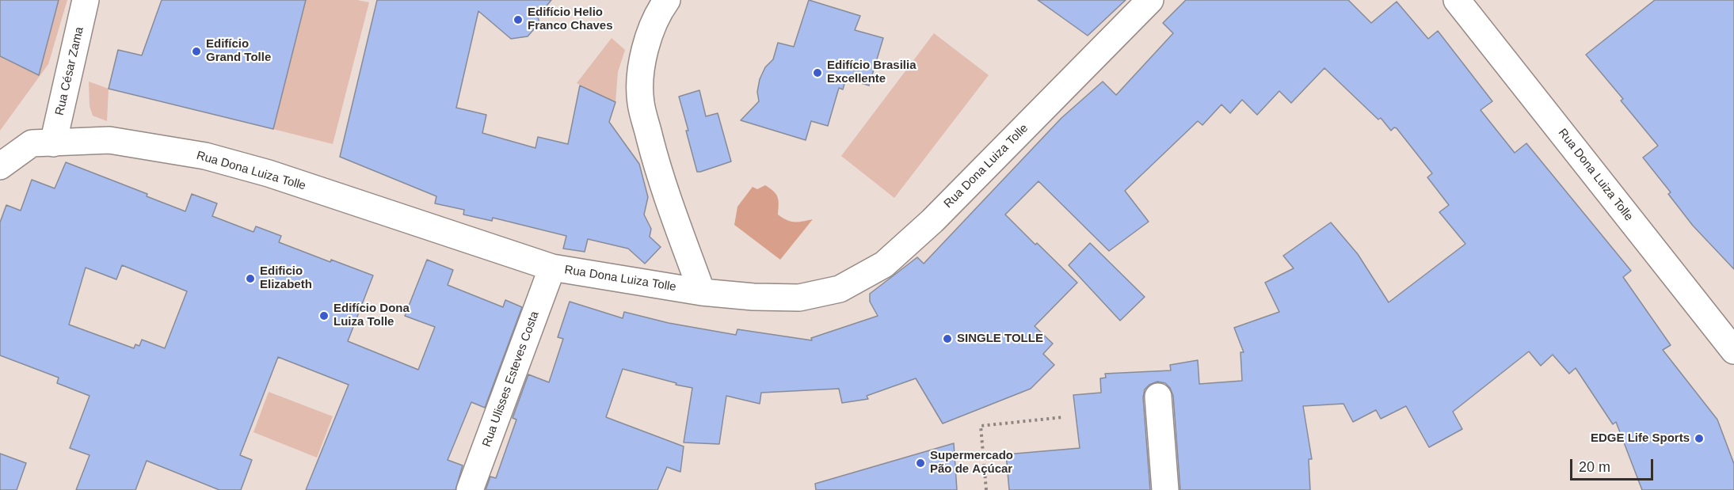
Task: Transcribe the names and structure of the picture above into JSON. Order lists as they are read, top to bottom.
{
  "streets": {
    "street": ["Rua César Zama", "Rua Dona Luiza Tolle", "Rua Ulisses Esteves Costa"]
  },
  "crossings": [
    ["Rua César Zama", "Rua Dona Luiza Tolle"],
    ["Rua Dona Luiza Tolle", "Rua Ulisses Esteves Costa"]
  ],
  "places": [
    "Edifício Helio Franco Chaves",
    "Edifício Grand Tolle",
    "Edifício Brasilia Excellente",
    "Edificio Elizabeth",
    "Edifício Dona Luiza Tolle",
    "SINGLE TOLLE",
    "EDGE Life Sports",
    "Supermercado Pão de Açúcar"
  ],
  "scale_bar": "20 m"
}
